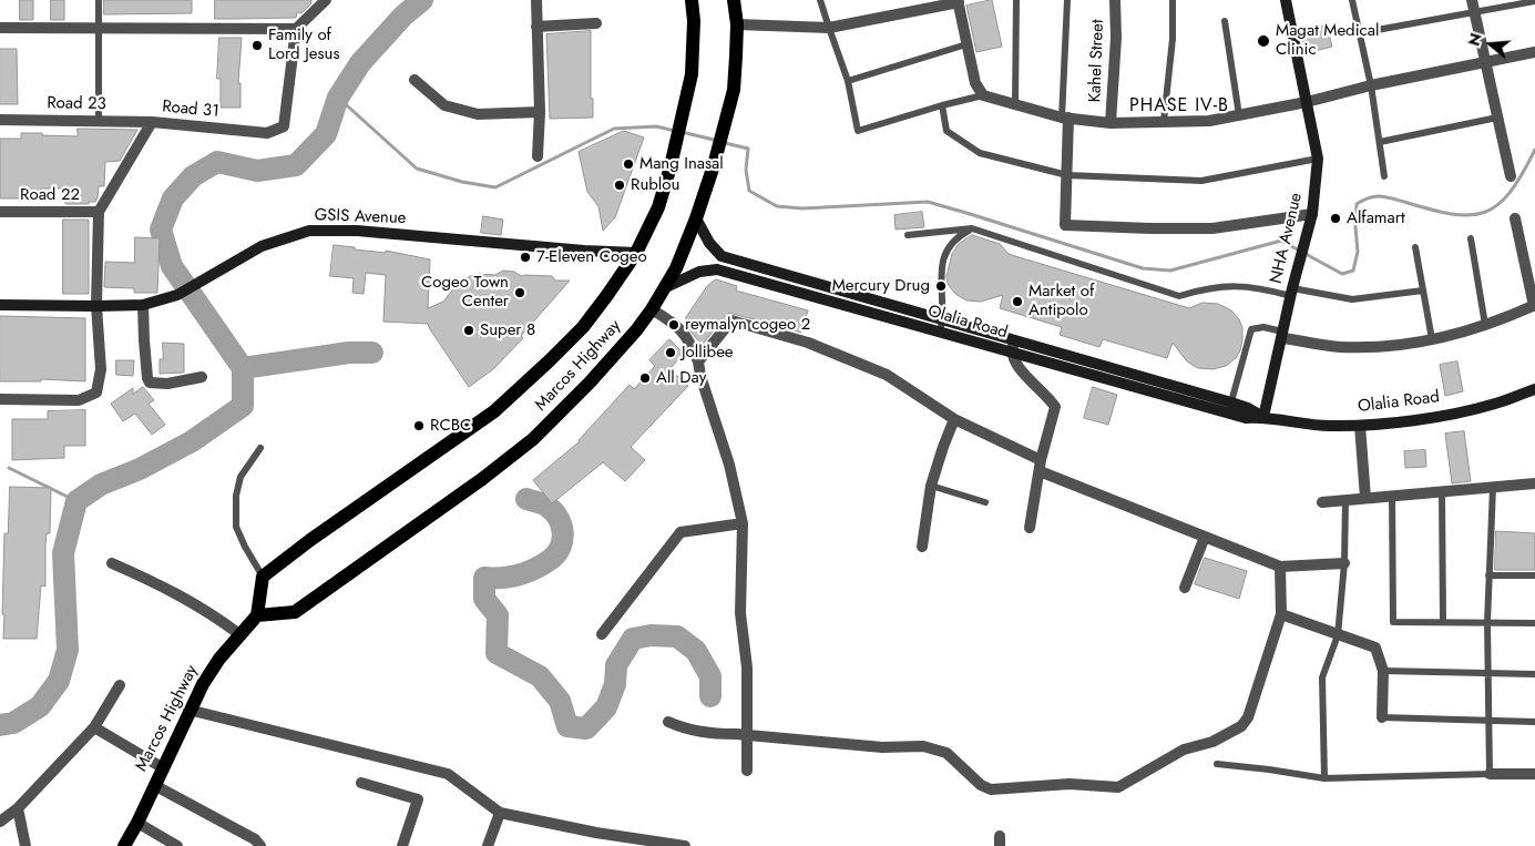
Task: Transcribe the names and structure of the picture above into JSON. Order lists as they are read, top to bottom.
{
  "streets": {
    "main road": [
      "GSIS Avenue",
      "NHA Avenue",
      "Olalia Road",
      "Marcos Highway"
    ],
    "street": [
      "Kahel Street",
      "Road 23",
      "Road 31",
      "Road 22"
    ]
  },
  "crossings": [
    ["Road 23", "Road 31"],
    ["Road 31", "Road 22"],
    ["Road 31", "GSIS Avenue"],
    ["GSIS Avenue", "Marcos Highway"],
    ["NHA Avenue", "Olalia Road"],
    ["Olalia Road", "Marcos Highway"]
  ],
  "districts": ["PHASE IV-B"],
  "places": [
    "Magat Medical Clinic",
    "Family of Lord Jesus",
    "Mang Inasal",
    "Rublou",
    "Alfamart",
    "7-Eleven Cogeo",
    "Mercury Drug",
    "Cogeo Town Center",
    "Market of Antipolo",
    "reymalyn cogeo 2",
    "Super 8",
    "Jollibee",
    "All Day",
    "RCBC"
  ],
  "north": "left"
}
